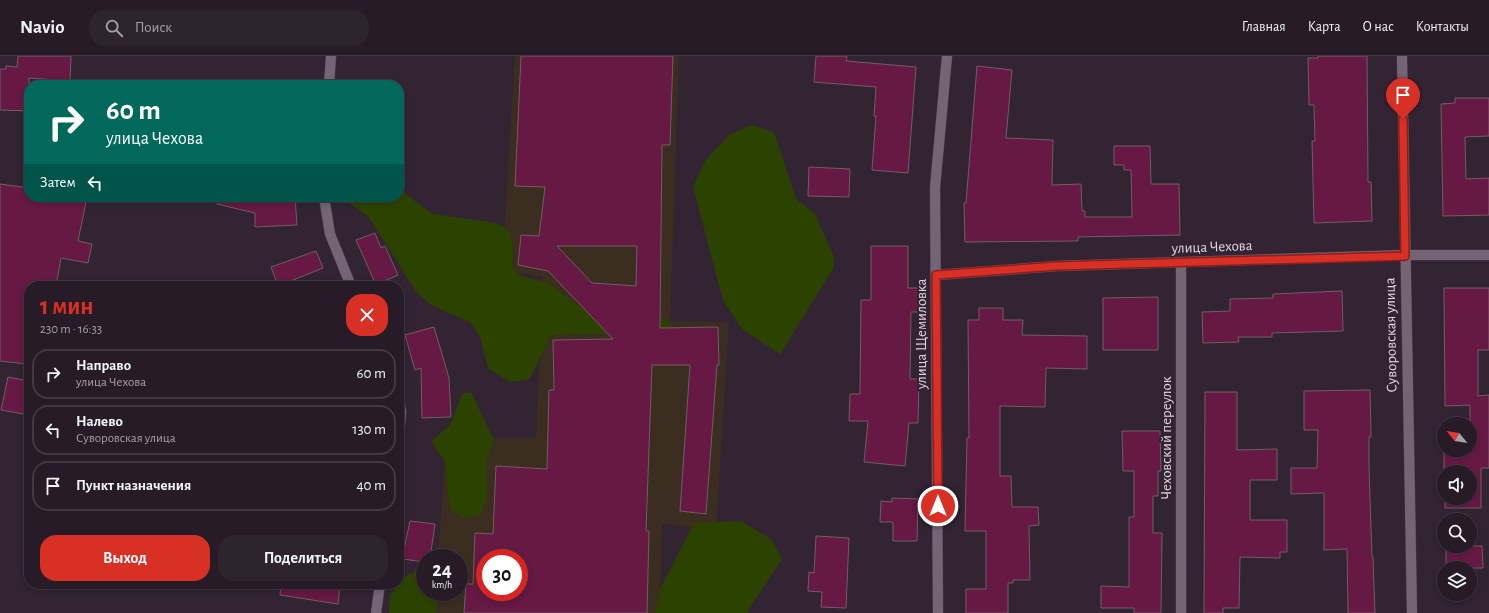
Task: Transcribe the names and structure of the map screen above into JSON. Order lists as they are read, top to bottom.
{
  "streets": {
    "street": [
      "улица Чехова",
      "улица Щемиловка",
      "Суворовская улица",
      "Чеховский переулок"
    ]
  },
  "crossings": [
    ["улица Чехова", "улица Щемиловка"],
    ["улица Чехова", "Суворовская улица"],
    ["улица Чехова", "Чеховский переулок"]
  ],
  "north": "top left",
  "page": {
    "header": "Navio",
    "search": "Поиск",
    "nav": [
      "Главная",
      "Карта",
      "О нас",
      "Контакты"
    ],
    "turn": ["60 m", "улица Чехова"],
    "then": "Затем",
    "heading": ["1 мин", "230 m · 16:33"],
    "list": [
      {
        "name": "Направо",
        "note": "улица Чехова",
        "value": "60 m"
      },
      {
        "name": "Налево",
        "note": "Суворовская улица",
        "value": "130 m"
      },
      {
        "name": "Пункт назначения",
        "value": "40 m"
      }
    ],
    "buttons": ["Выход", "Поделиться"],
    "speed": "24 km/h",
    "limit": "30"
  }
}
